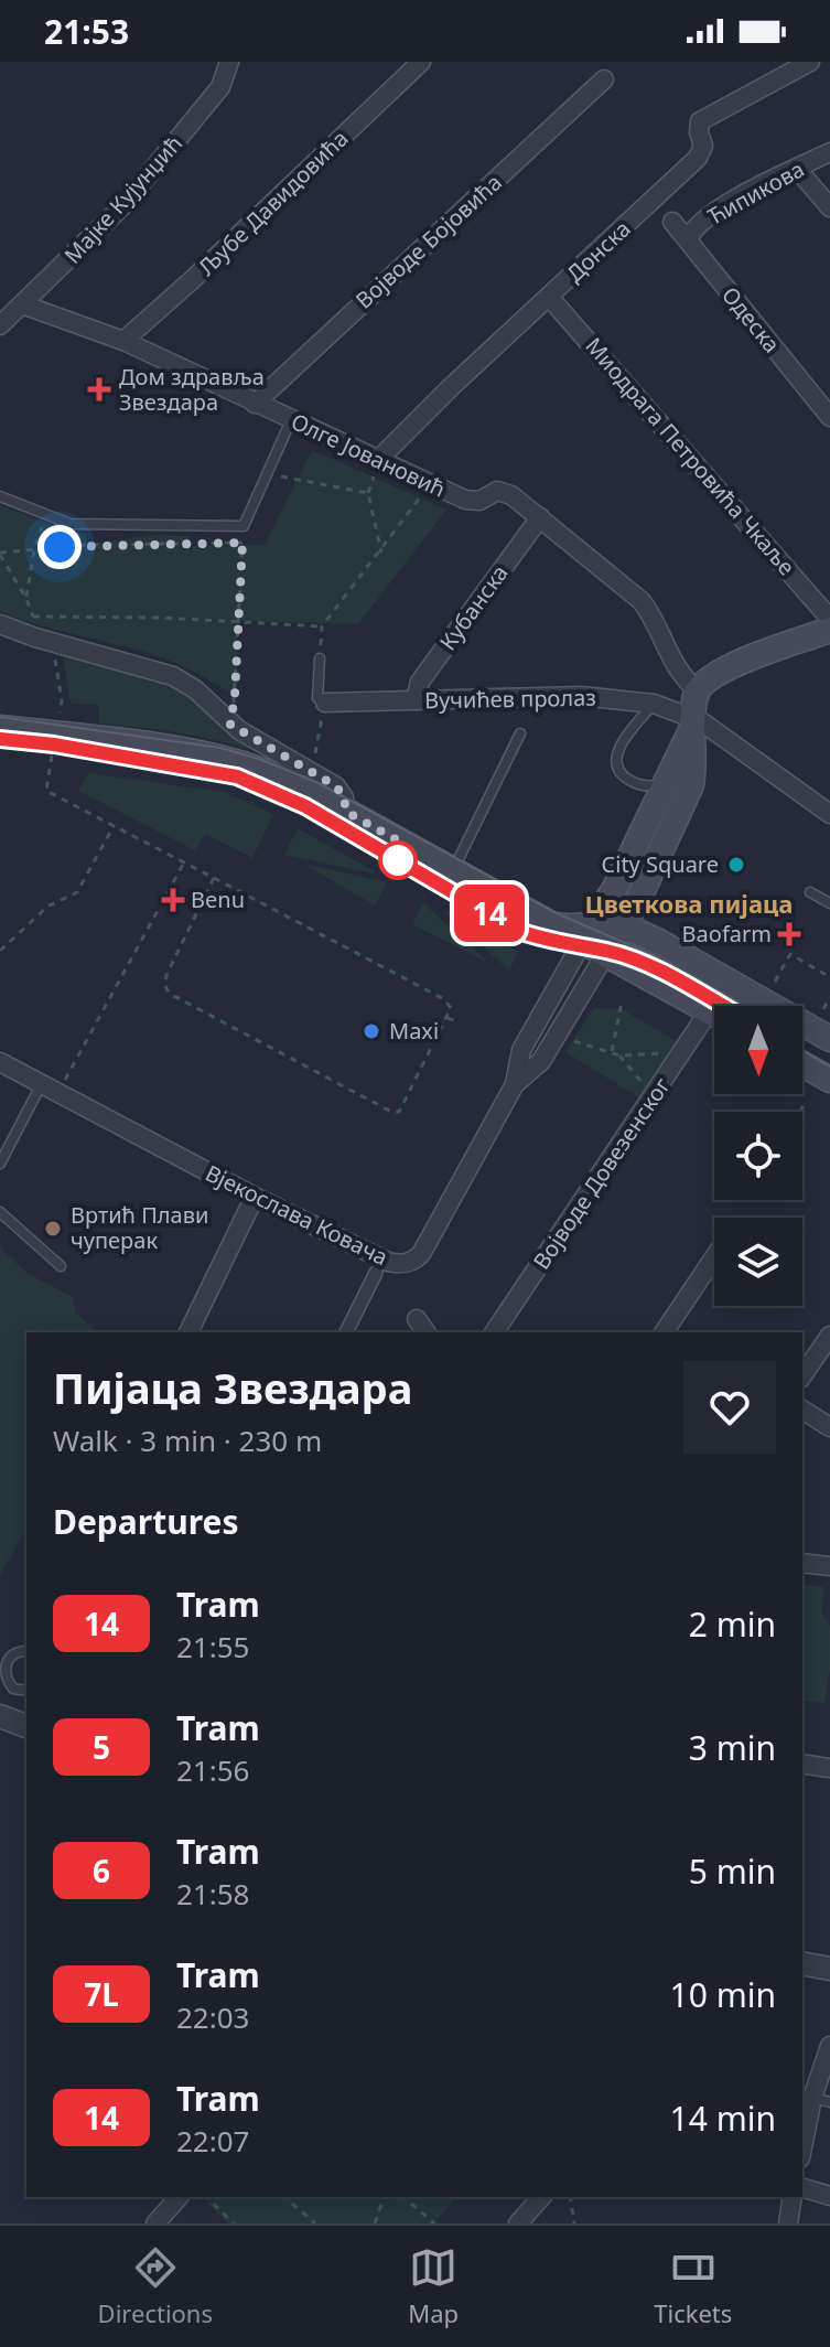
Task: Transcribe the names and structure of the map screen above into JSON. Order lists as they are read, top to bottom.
{
  "streets": {
    "street": [
      "Ћипикова",
      "Мајке Кујунџић",
      "Љубе Давидовића",
      "Војводе Бојовића",
      "Донска",
      "Одеска",
      "Олге Јовановић",
      "Миодрага Петровића Чкаље",
      "Кубанска",
      "Вучићев пролаз",
      "Војводе Довезенског",
      "Вјекослава Ковача"
    ]
  },
  "crossings": [
    ["Ћипикова", "Одеска"],
    ["Мајке Кујунџић", "Олге Јовановић"],
    ["Љубе Давидовића", "Олге Јовановић"],
    ["Војводе Бојовића", "Олге Јовановић"],
    ["Донска", "Олге Јовановић"],
    ["Донска", "Миодрага Петровића Чкаље"],
    ["Олге Јовановић", "Кубанска"],
    ["Кубанска", "Вучићев пролаз"]
  ],
  "districts": ["Цветкова пијаца"],
  "places": {
    "health": ["Дом здравља Звездара", "Benu", "Baofarm"],
    "other": ["City Square", "Maxi", "Вртић Плави чуперак"]
  },
  "lines": ["tram line 14"],
  "north": "bottom",
  "page": {
    "status": "21:53",
    "on_map": "14",
    "heading": [
      ["Пијаца Звездара", "Walk · 3 min · 230 m"],
      "Departures"
    ],
    "list": [
      {
        "mark": "14",
        "name": "Tram",
        "note": "21:55",
        "value": "2 min"
      },
      {
        "mark": "5",
        "name": "Tram",
        "note": "21:56",
        "value": "3 min"
      },
      {
        "mark": "6",
        "name": "Tram",
        "note": "21:58",
        "value": "5 min"
      },
      {
        "mark": "7L",
        "name": "Tram",
        "note": "22:03",
        "value": "10 min"
      },
      {
        "mark": "14",
        "name": "Tram",
        "note": "22:07",
        "value": "14 min"
      }
    ],
    "tabs": ["Directions", "Map", "Tickets"]
  }
}
